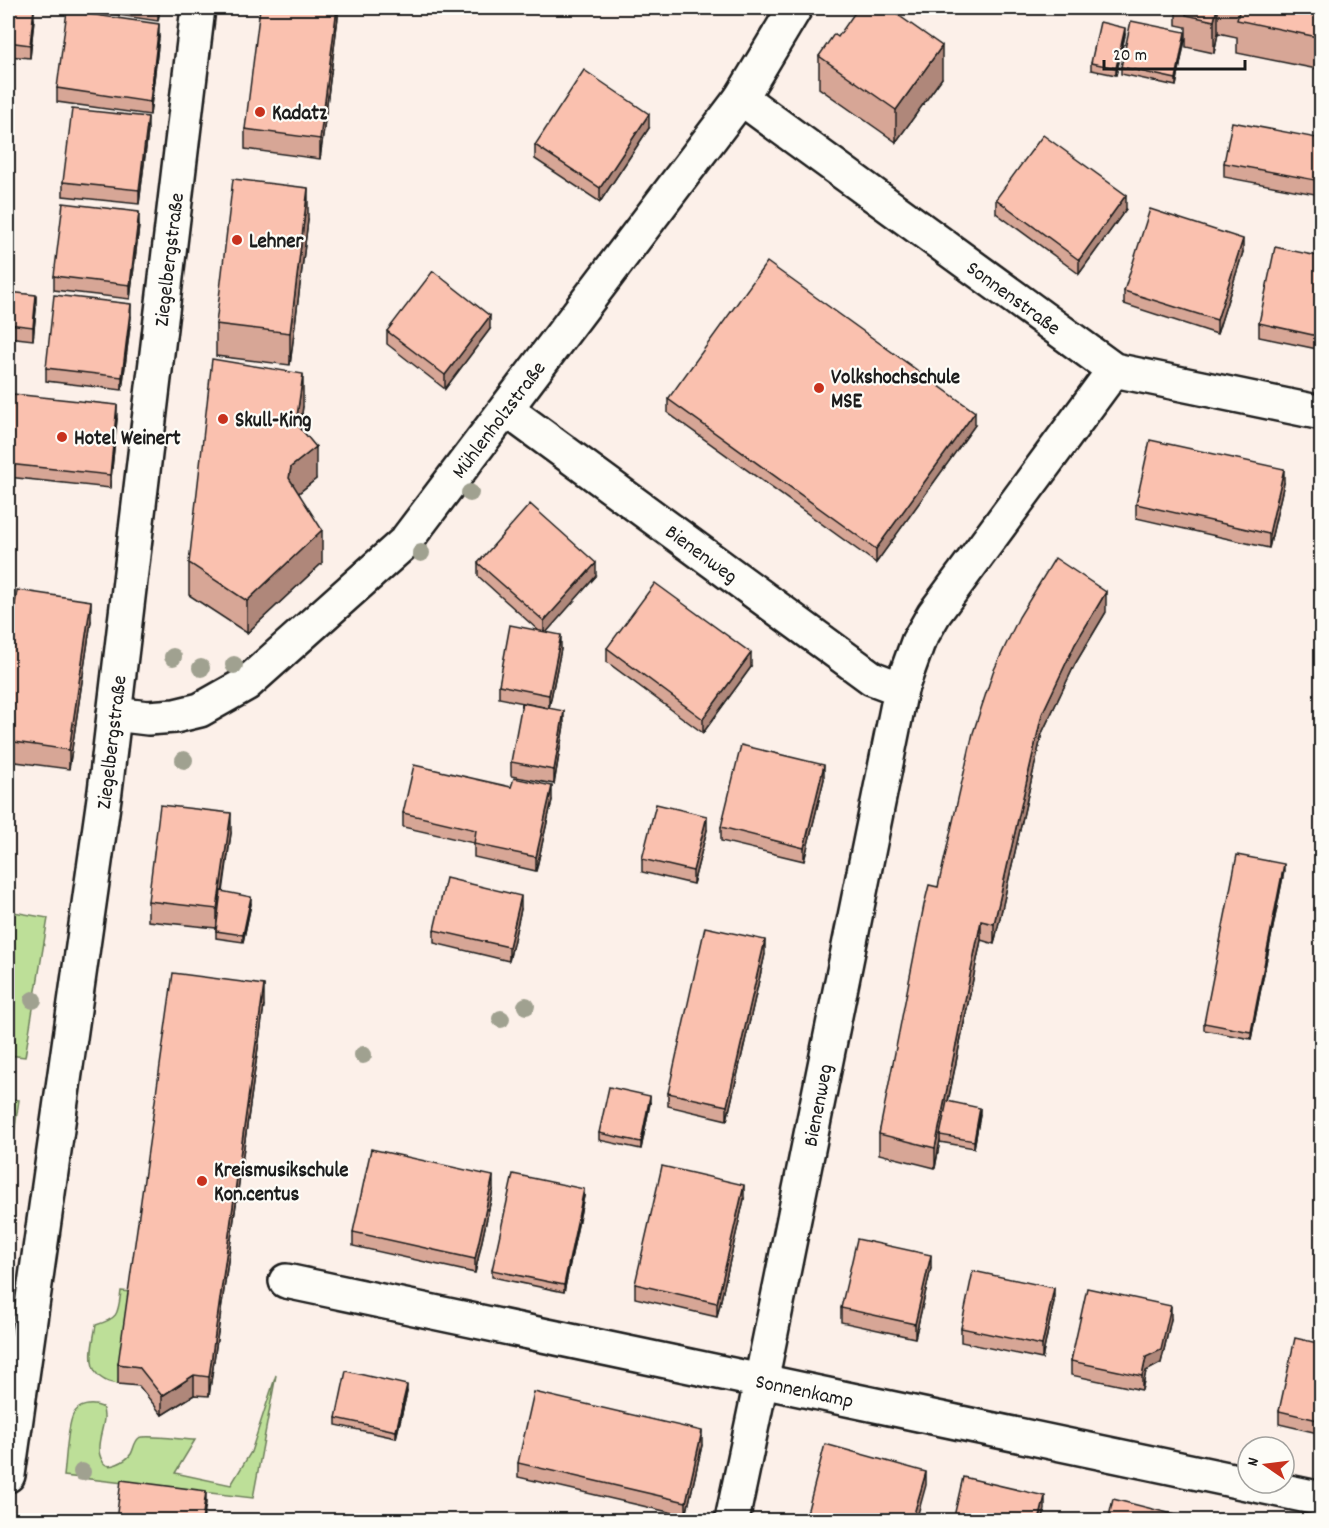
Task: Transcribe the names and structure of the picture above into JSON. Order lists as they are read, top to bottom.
{
  "streets": {
    "street": [
      "Ziegelbergstraße",
      "Sonnenstraße",
      "Mühlenholzstraße",
      "Bienenweg",
      "Sonnenkamp"
    ]
  },
  "crossings": [
    ["Ziegelbergstraße", "Mühlenholzstraße"],
    ["Sonnenstraße", "Mühlenholzstraße"],
    ["Sonnenstraße", "Bienenweg"],
    ["Mühlenholzstraße", "Bienenweg"],
    ["Bienenweg", "Sonnenkamp"]
  ],
  "places": [
    "Kadatz",
    "Lehner",
    "Volkshochschule MSE",
    "Skull-King",
    "Hotel Weinert",
    "Kreismusikschule Kon.centus"
  ],
  "scale_bar": "20 m",
  "north": "left"
}
